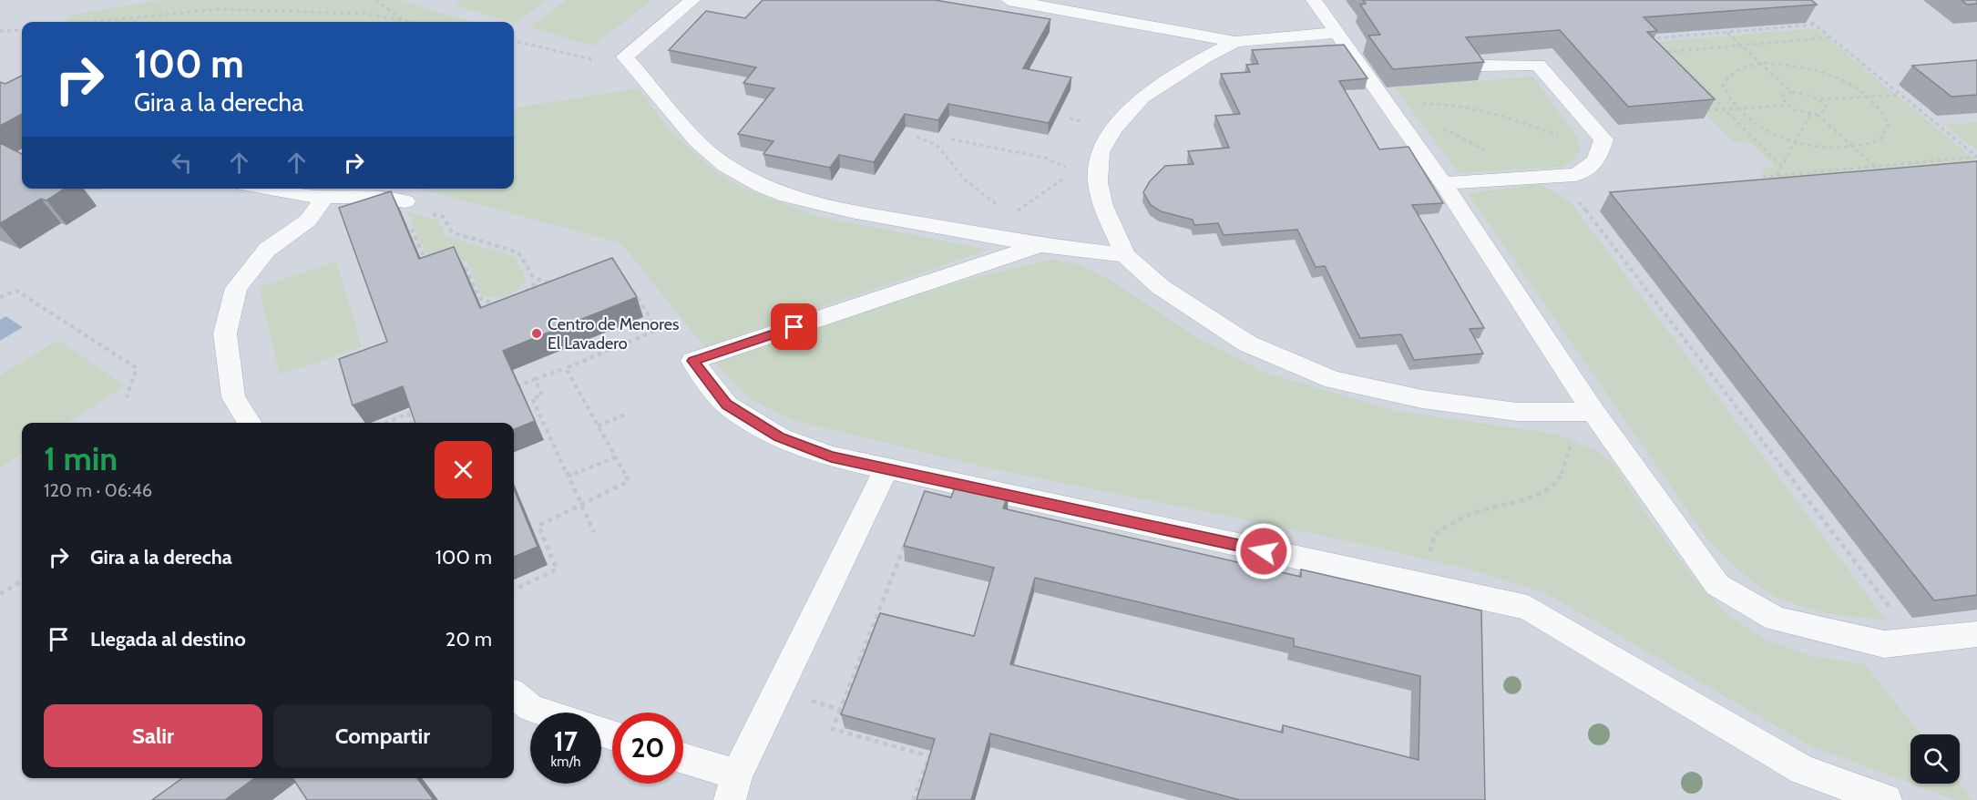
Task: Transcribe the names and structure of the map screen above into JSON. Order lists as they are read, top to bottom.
{
  "places": ["Centro de Menores El Lavadero"],
  "page": {
    "turn": ["100 m", "Gira a la derecha"],
    "heading": ["1 min", "120 m · 06:46"],
    "list": [
      {
        "name": "Gira a la derecha",
        "value": "100 m"
      },
      {
        "name": "Llegada al destino",
        "value": "20 m"
      }
    ],
    "buttons": ["Salir", "Compartir"],
    "speed": "17 km/h",
    "limit": "20"
  }
}
